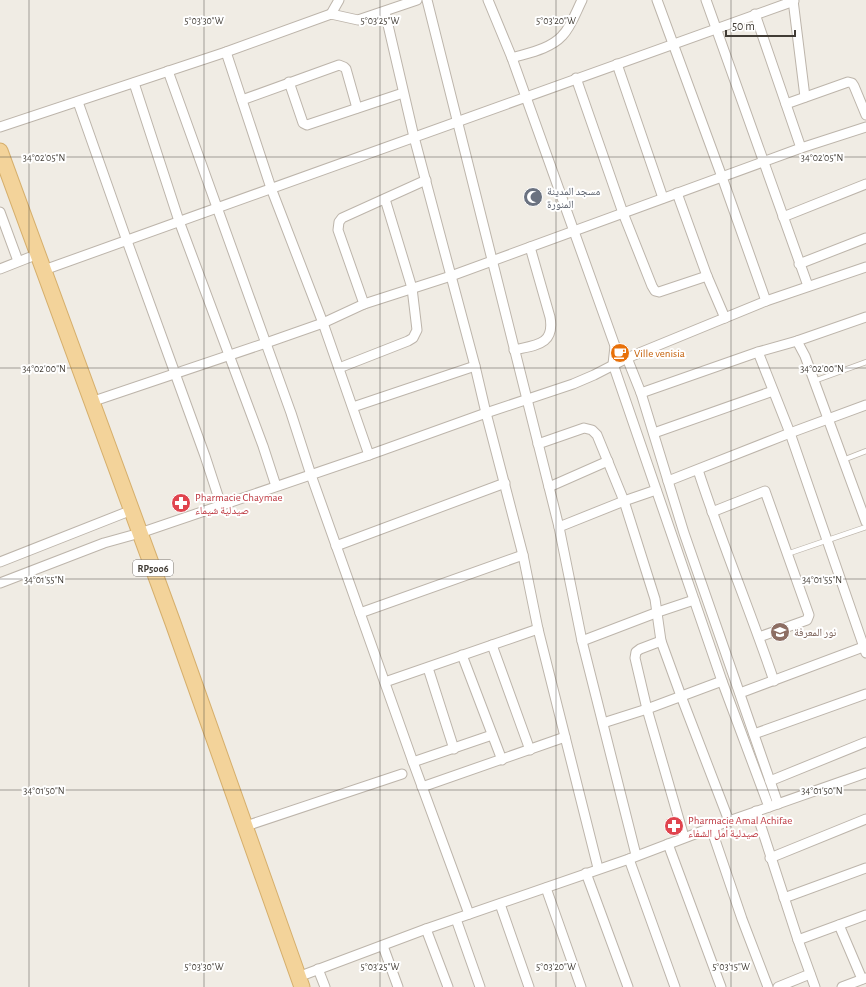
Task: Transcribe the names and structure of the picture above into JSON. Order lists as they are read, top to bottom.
{
  "streets": {
    "main road": ["RP5006"]
  },
  "places": {
    "mosque": ["مسجد المدينة المنورة"],
    "cafe": ["Ville venisia"],
    "pharmacy": ["Pharmacie Chaymae صيدلية شيماء", "Pharmacie Amal Achifae صيدلية أمل الشفاء"],
    "school or university": ["نور المعرفة"]
  },
  "scale_bar": "50 m",
  "coordinates": [
    "5°03'30\"W",
    "5°03'25\"W",
    "5°03'20\"W",
    "34°02'05\"N",
    "34°02'00\"N",
    "34°01'55\"N",
    "34°01'50\"N",
    "5°03'15\"W"
  ]
}
